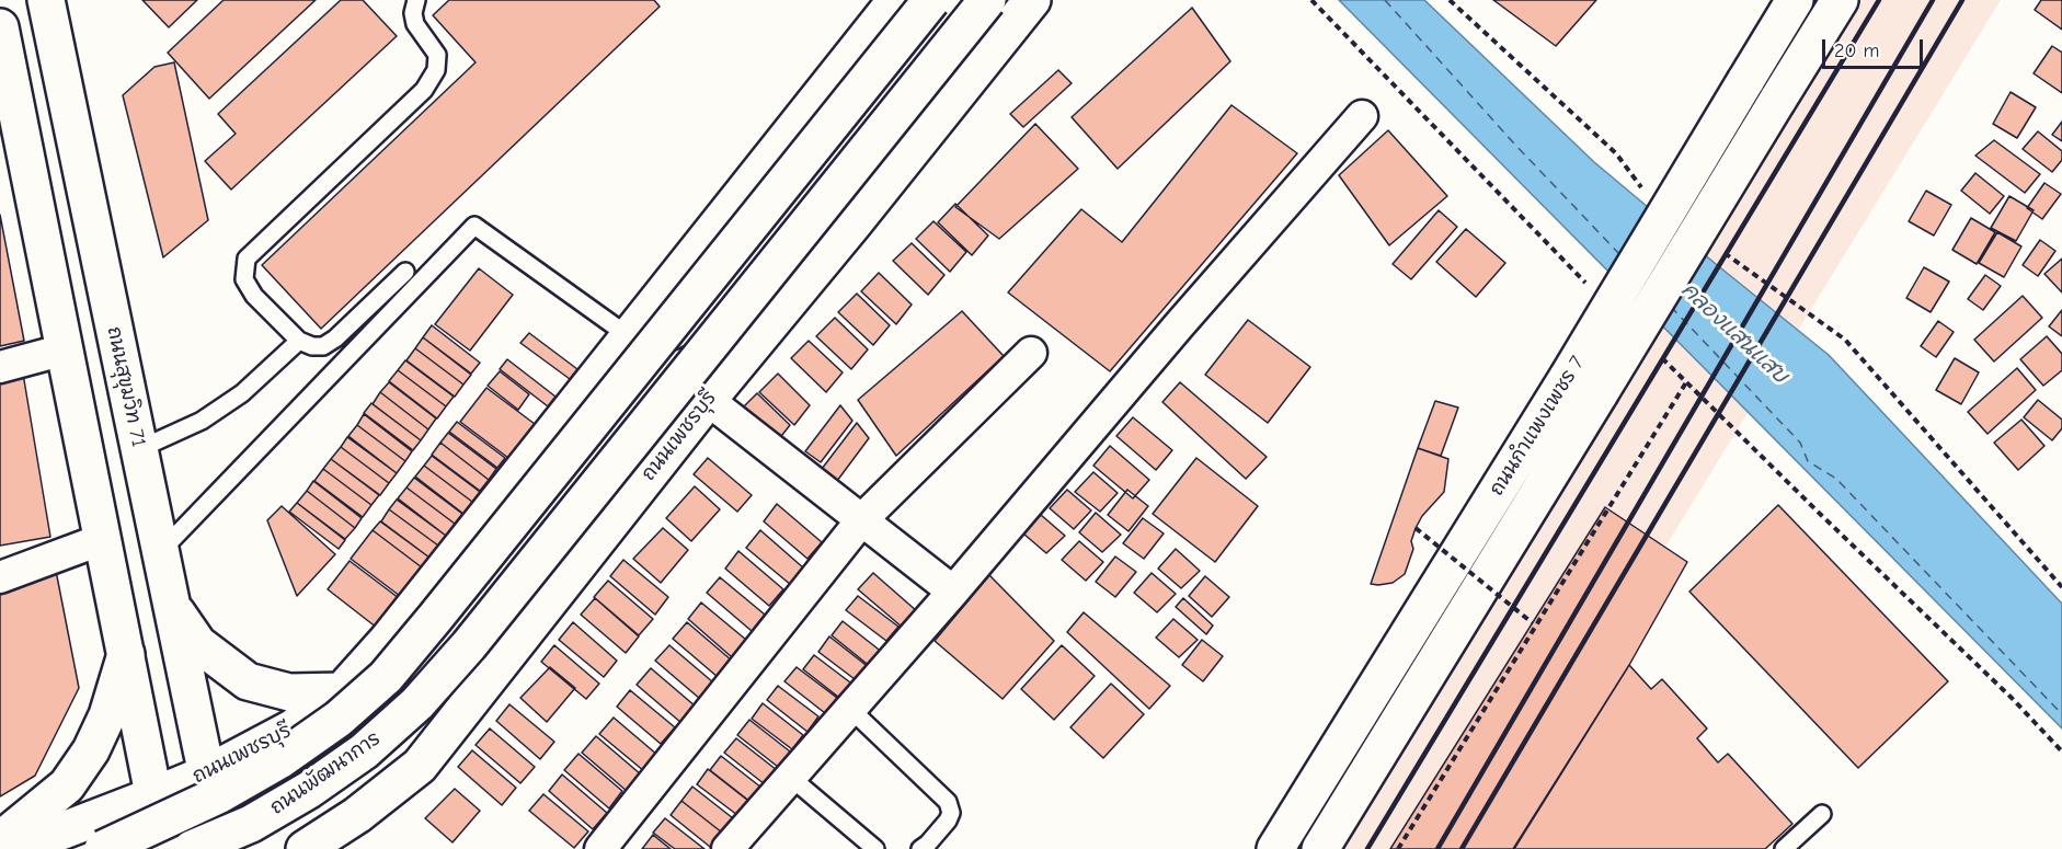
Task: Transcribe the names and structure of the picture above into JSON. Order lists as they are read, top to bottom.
{
  "streets": {
    "main road": [
      "ถนนสุขุมวิท 71",
      "ถนนกำแพงเพชร 7",
      "ถนนเพชรบุรี",
      "ถนนพัฒนาการ"
    ]
  },
  "crossings": [
    ["ถนนสุขุมวิท 71", "ถนนเพชรบุรี"],
    ["ถนนเพชรบุรี", "ถนนพัฒนาการ"]
  ],
  "water": ["คลองแสนแสบ"],
  "scale_bar": "20 m"
}
